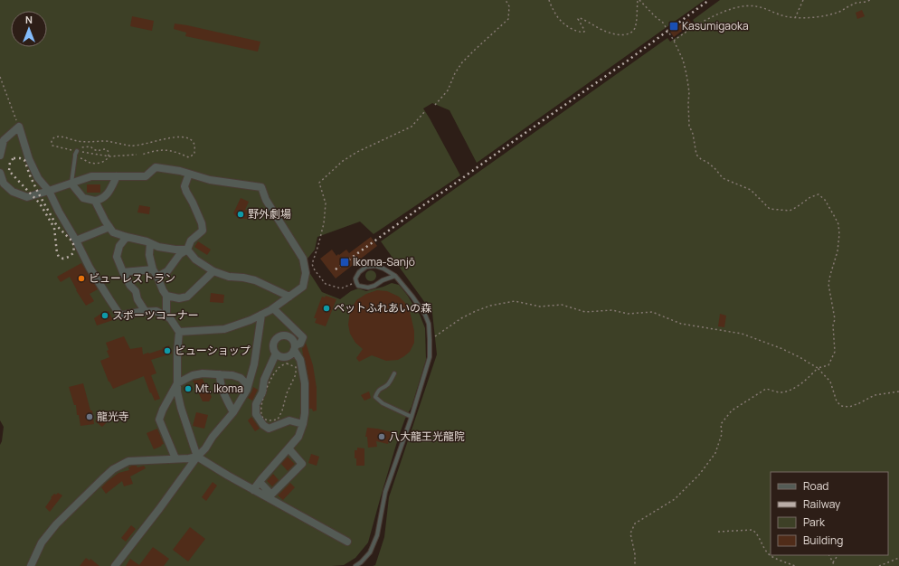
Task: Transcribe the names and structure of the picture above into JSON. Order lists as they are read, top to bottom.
{
  "places": {
    "transit": ["Kasumigaoka", "Ikoma-Sanjō"],
    "other": [
      "野外劇場",
      "ビューレストラン",
      "ペットふれあいの森",
      "スポーツコーナー",
      "ビューショップ",
      "Mt. Ikoma",
      "龍光寺",
      "八大龍王光龍院"
    ]
  },
  "legend": [
    "Road",
    "Railway",
    "Park",
    "Building"
  ],
  "north": "top"
}
